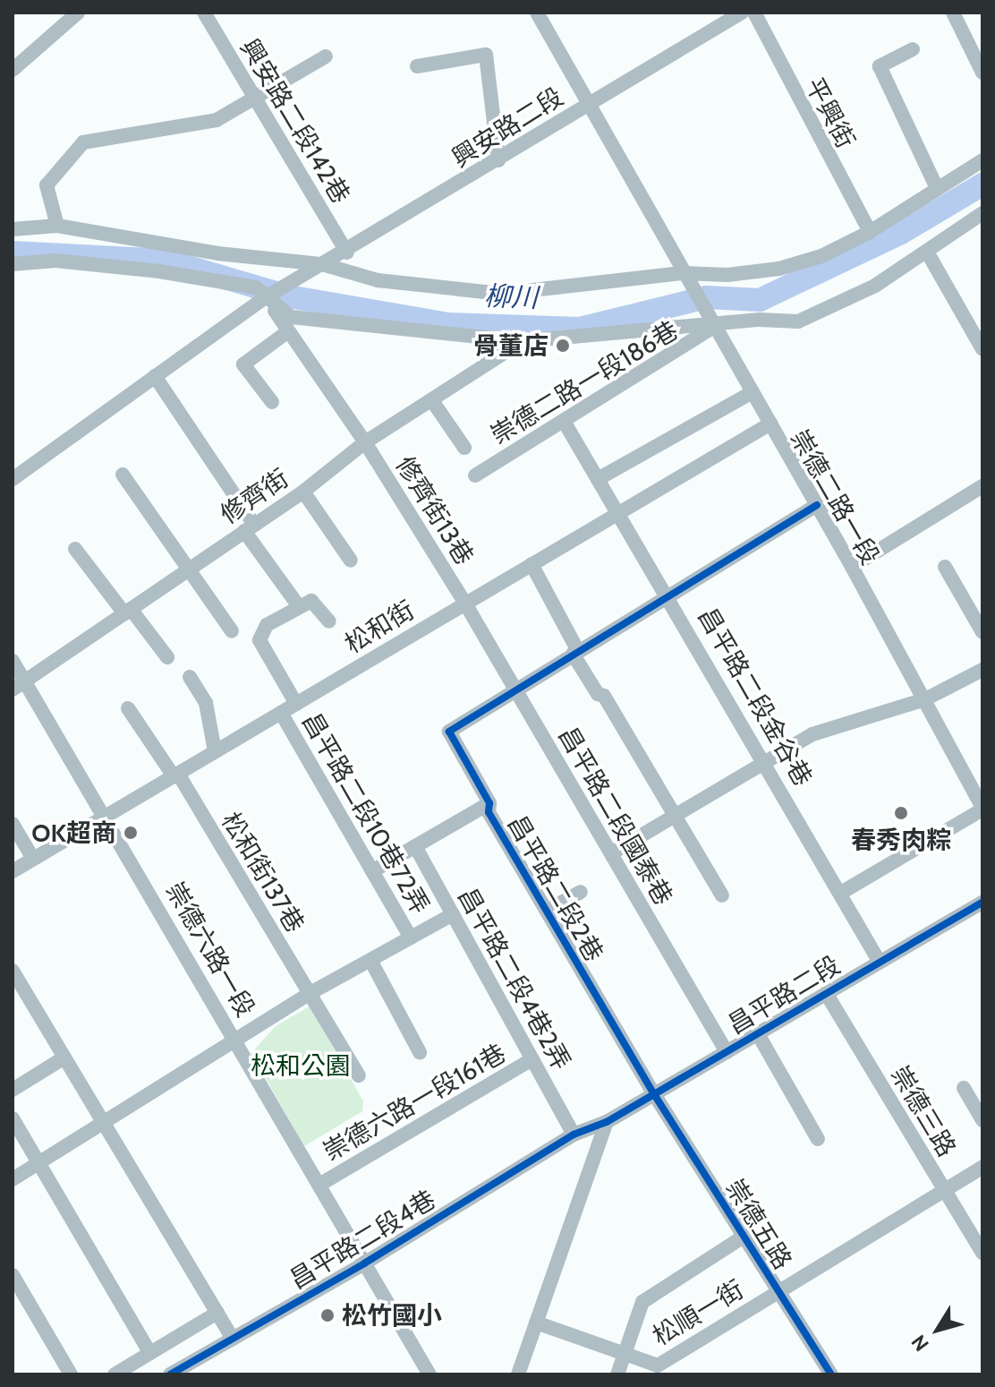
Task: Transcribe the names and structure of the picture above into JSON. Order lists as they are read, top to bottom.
{
  "streets": {
    "street": [
      "平興街",
      "興安路二段142巷",
      "興安路二段",
      "崇德二路一段186巷",
      "修齊街",
      "崇德二路一段",
      "修齊街13巷",
      "松和街",
      "昌平路二段金谷巷",
      "昌平路二段10巷72弄",
      "昌平路二段國泰巷",
      "松和街137巷",
      "昌平路二段2巷",
      "崇德六路一段",
      "昌平路二段4巷2弄",
      "昌平路二段",
      "崇德六路一段161巷",
      "崇德三路",
      "崇德五路",
      "昌平路二段4巷",
      "松順一街"
    ]
  },
  "crossings": [
    ["興安路二段142巷", "興安路二段"],
    ["興安路二段", "修齊街13巷"],
    ["崇德二路一段186巷", "崇德二路一段"],
    ["崇德二路一段186巷", "昌平路二段金谷巷"],
    ["修齊街", "修齊街13巷"],
    ["修齊街", "崇德六路一段"],
    ["崇德二路一段", "松和街"],
    ["修齊街13巷", "松和街"],
    ["修齊街13巷", "昌平路二段國泰巷"],
    ["松和街", "昌平路二段金谷巷"],
    ["松和街", "昌平路二段10巷72弄"],
    ["松和街", "昌平路二段國泰巷"],
    ["松和街", "松和街137巷"],
    ["松和街", "崇德六路一段"],
    ["昌平路二段金谷巷", "昌平路二段"],
    ["昌平路二段國泰巷", "昌平路二段2巷"],
    ["昌平路二段國泰巷", "昌平路二段"],
    ["昌平路二段2巷", "昌平路二段"],
    ["昌平路二段2巷", "崇德五路"],
    ["崇德六路一段", "崇德六路一段161巷"],
    ["崇德六路一段", "昌平路二段4巷"],
    ["昌平路二段4巷2弄", "崇德六路一段161巷"],
    ["昌平路二段4巷2弄", "昌平路二段4巷"],
    ["昌平路二段", "崇德三路"],
    ["昌平路二段", "崇德五路"],
    ["昌平路二段", "昌平路二段4巷"],
    ["崇德三路", "松順一街"],
    ["崇德五路", "松順一街"]
  ],
  "water": ["柳川"],
  "parks": ["松和公園"],
  "places": [
    "骨董店",
    "春秀肉粽",
    "OK超商",
    "松竹國小"
  ],
  "north": "bottom left"
}
